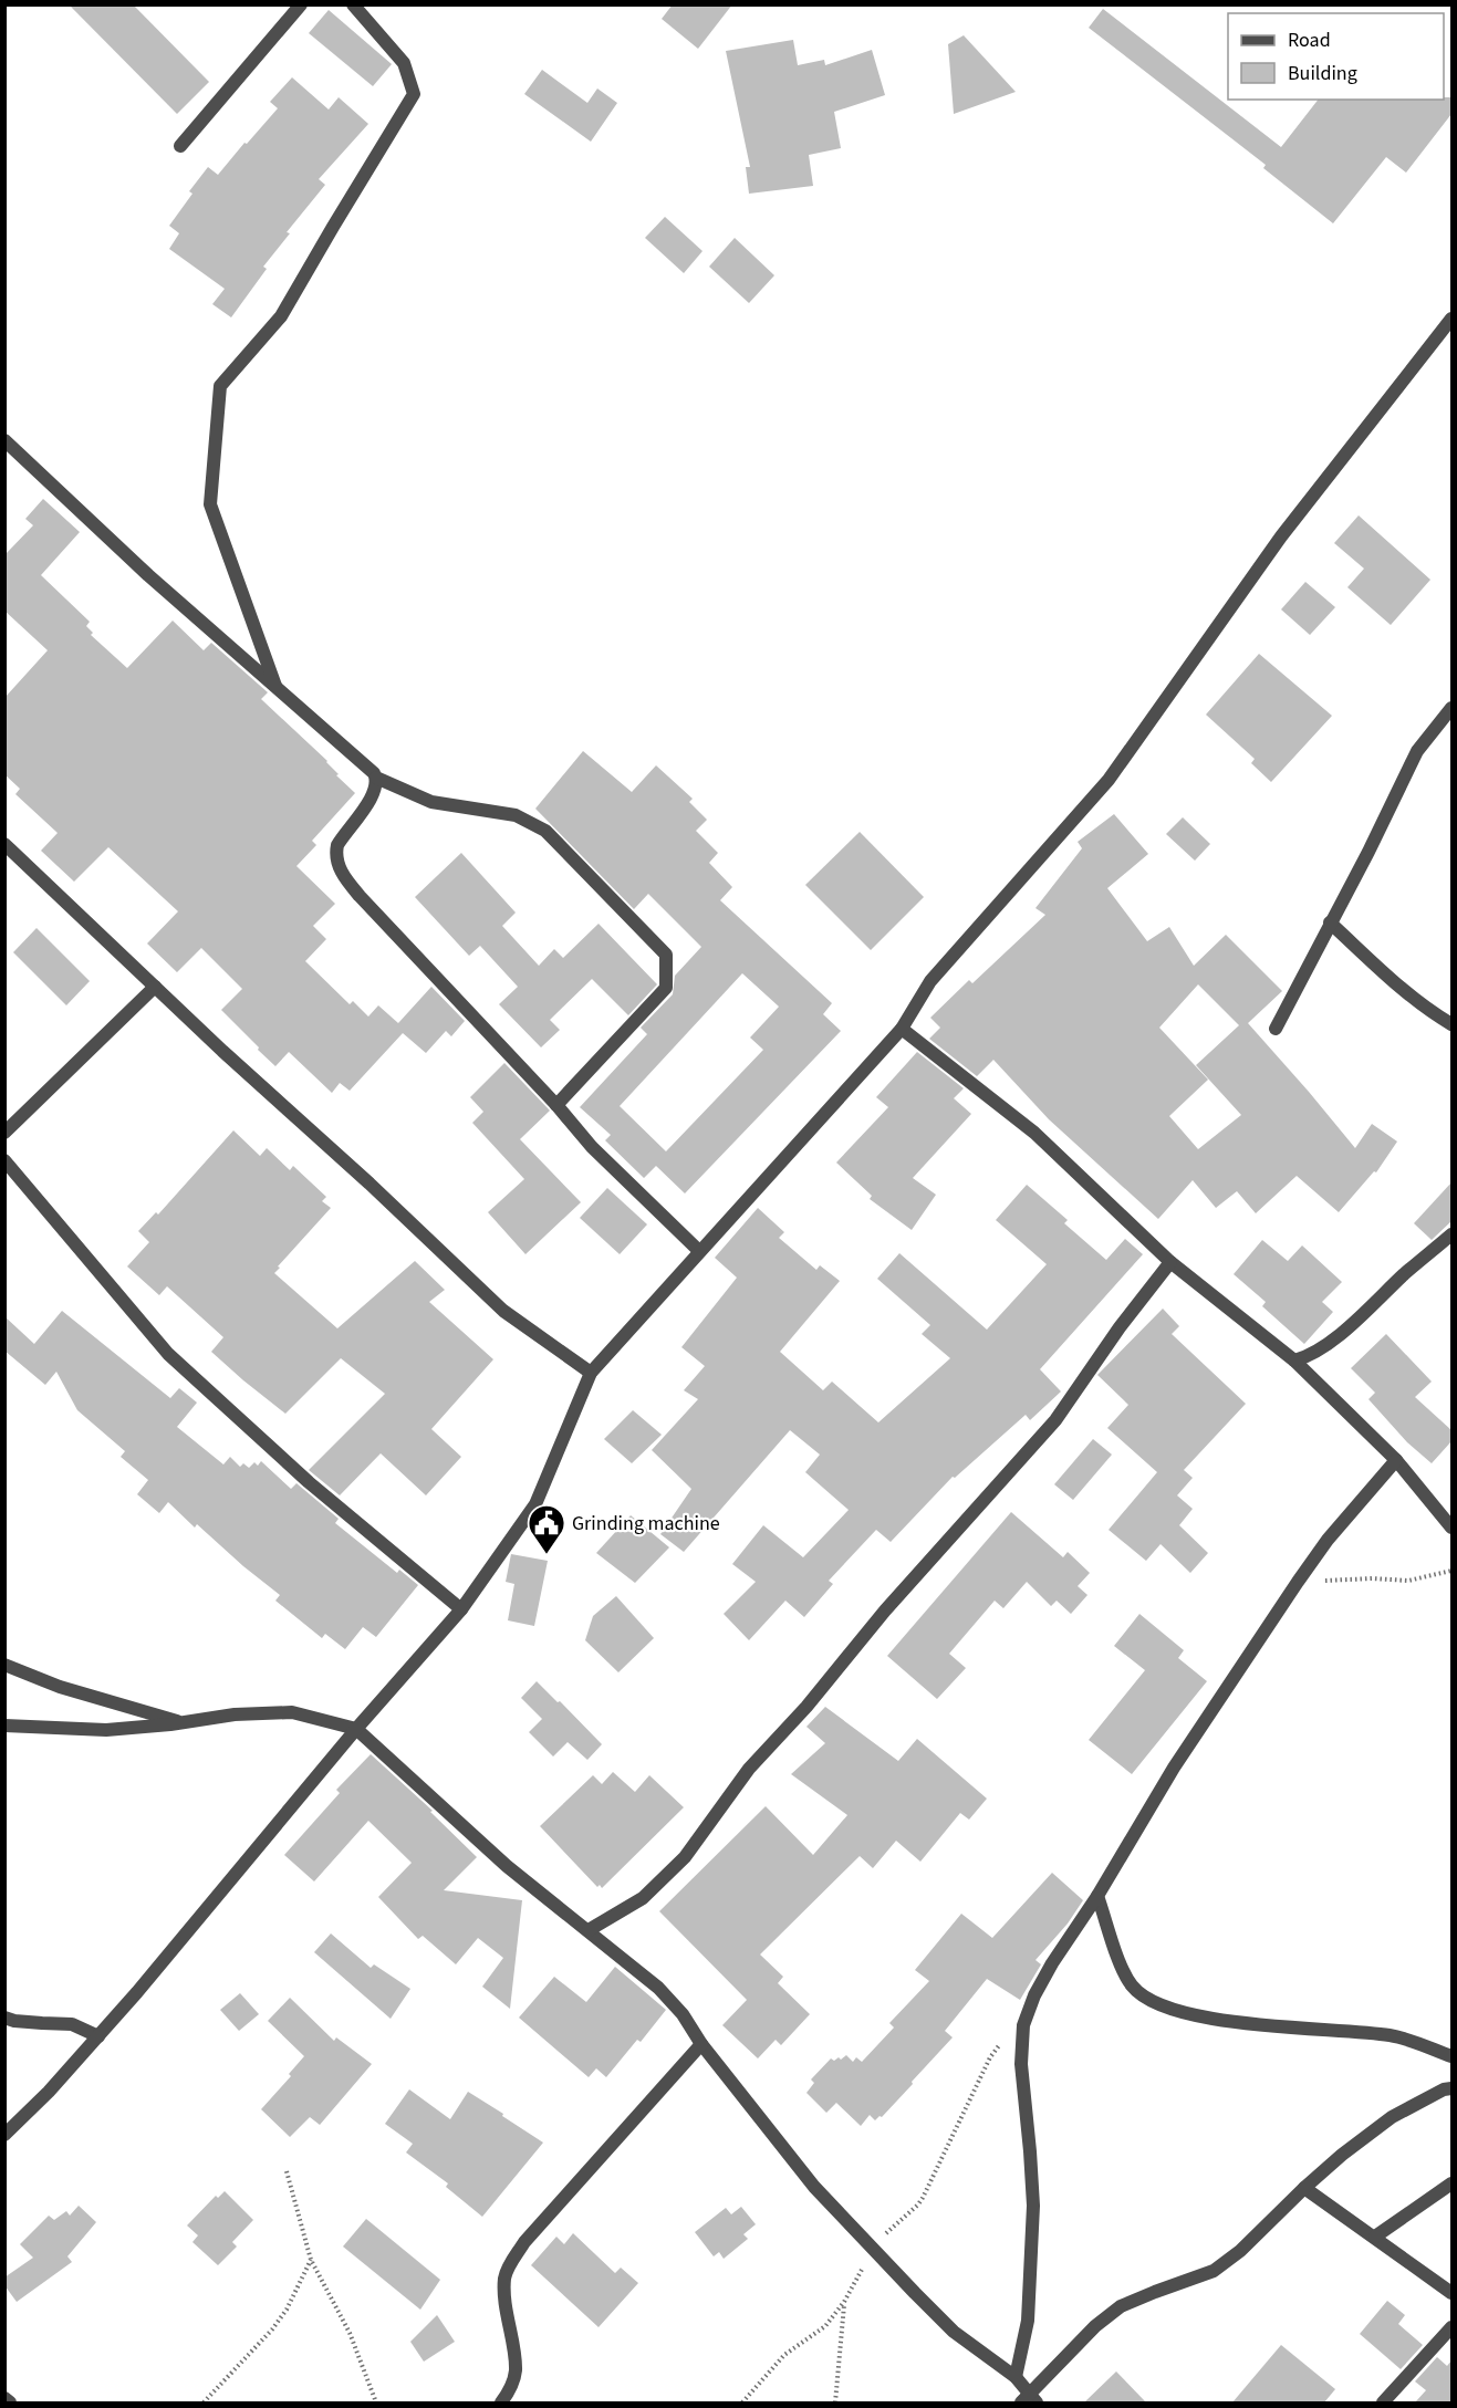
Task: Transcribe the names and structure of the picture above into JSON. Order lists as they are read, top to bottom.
{
  "places": {
    "public building": ["Grinding machine"]
  },
  "legend": ["Road", "Building"]
}
